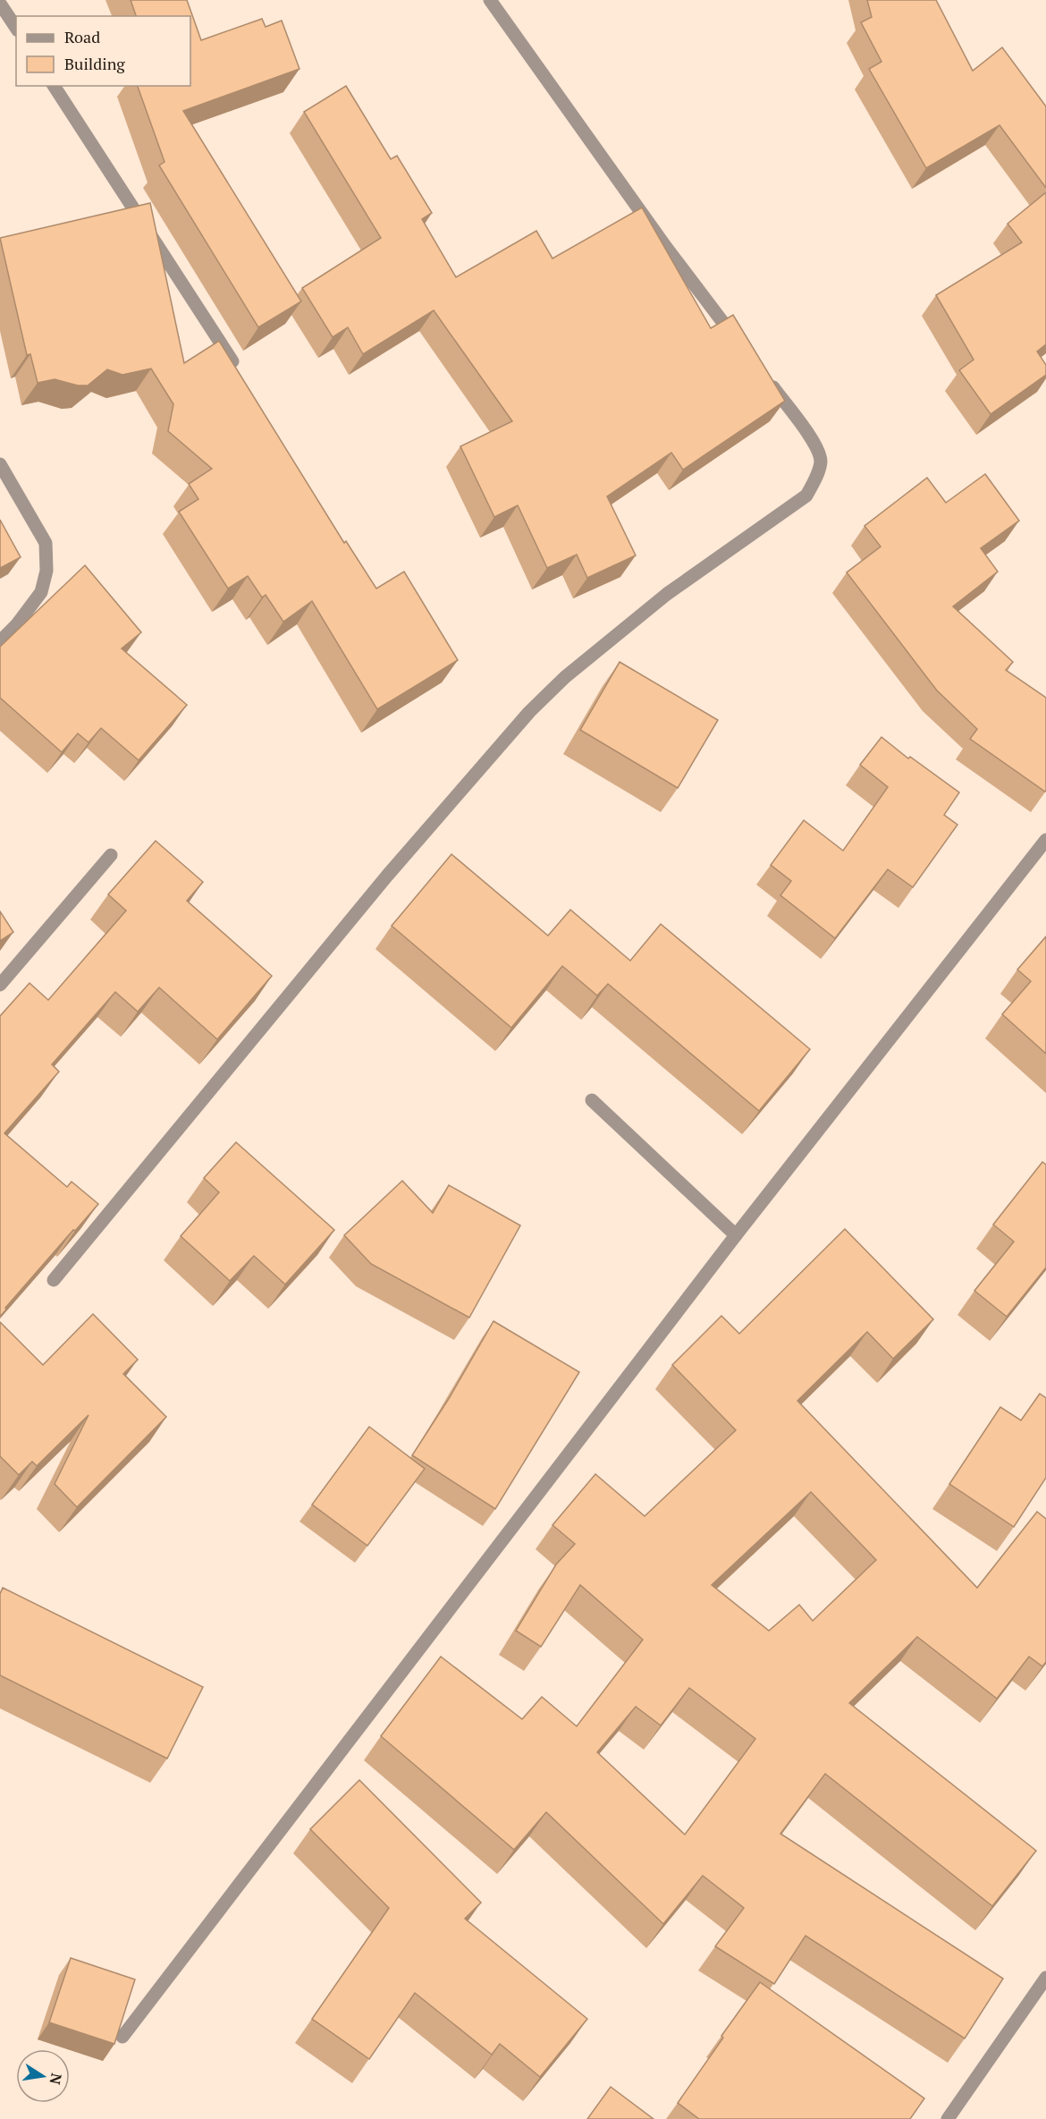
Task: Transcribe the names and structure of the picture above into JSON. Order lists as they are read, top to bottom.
{
  "legend": ["Road", "Building"],
  "north": "right"
}
